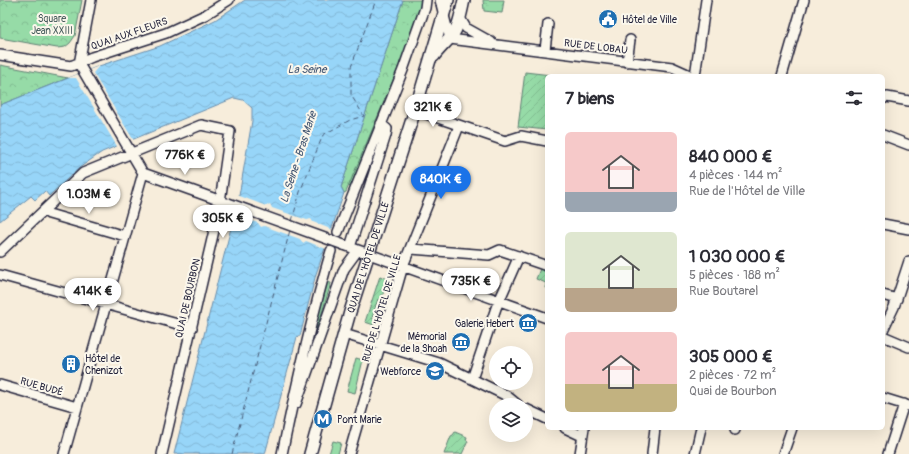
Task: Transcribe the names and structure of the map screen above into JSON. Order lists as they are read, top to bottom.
{
  "streets": {
    "main road": ["QUAI DE L'HÔTEL DE VILLE"],
    "street": [
      "QUAI AUX FLEURS",
      "RUE DE LOBAU",
      "QUAI DE BOURBON",
      "RUE DE L'HÔTEL DE VILLE",
      "RUE BUDÉ"
    ]
  },
  "crossings": [
    ["RUE DE LOBAU", "QUAI DE L'HÔTEL DE VILLE"]
  ],
  "water": ["La Seine", "La Seine - Bras Marie"],
  "parks": ["Square Jean XXIII"],
  "places": {
    "public building": ["Hôtel de Ville"],
    "museum": ["Galerie Hebert", "Mémorial de la Shoah"],
    "building": ["Hôtel de Chenizot"],
    "school or university": ["Webforce"],
    "metro station": ["Pont Marie"]
  },
  "page": {
    "heading": "7 biens",
    "price": [
      "321K €",
      "776K €",
      "840K €",
      "1.03M €",
      "305K €",
      "735K €",
      "414K €"
    ],
    "list": [
      {
        "name": "840 000 €",
        "note": "4 pièces · 144 m² · Rue de l'Hôtel de Ville"
      },
      {
        "name": "1 030 000 €",
        "note": "5 pièces · 188 m² · Rue Boutarel"
      },
      {
        "name": "305 000 €",
        "note": "2 pièces · 72 m² · Quai de Bourbon"
      }
    ]
  }
}
